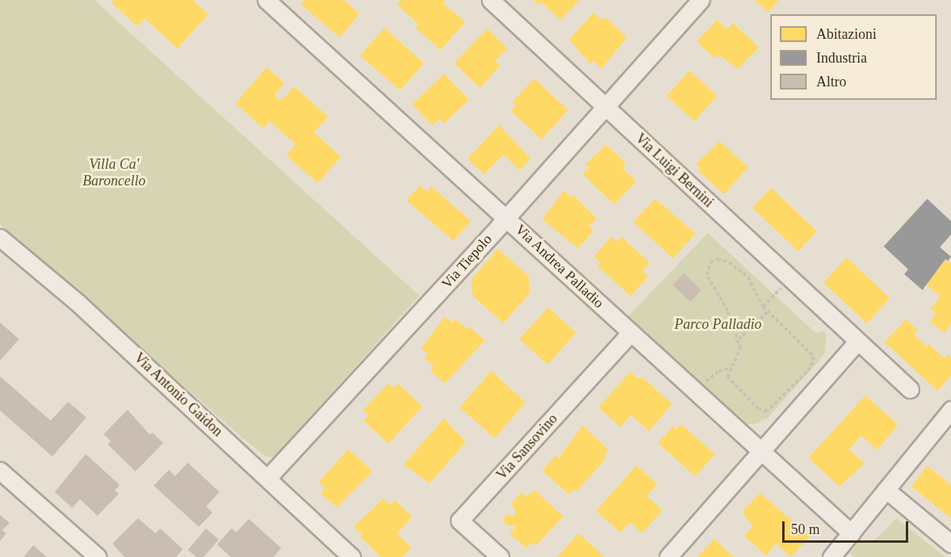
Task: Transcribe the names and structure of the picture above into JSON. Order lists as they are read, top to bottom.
{
  "streets": {
    "street": [
      "Via Luigi Bernini",
      "Via Tiepolo",
      "Via Andrea Palladio",
      "Via Antonio Gaidon",
      "Via Sansovino"
    ]
  },
  "crossings": [
    ["Via Luigi Bernini", "Via Tiepolo"],
    ["Via Tiepolo", "Via Andrea Palladio"],
    ["Via Tiepolo", "Via Antonio Gaidon"],
    ["Via Andrea Palladio", "Via Sansovino"]
  ],
  "parks": ["Villa Ca' Baroncello", "Parco Palladio"],
  "legend": ["Abitazioni", "Industria", "Altro"],
  "scale_bar": "50 m"
}
